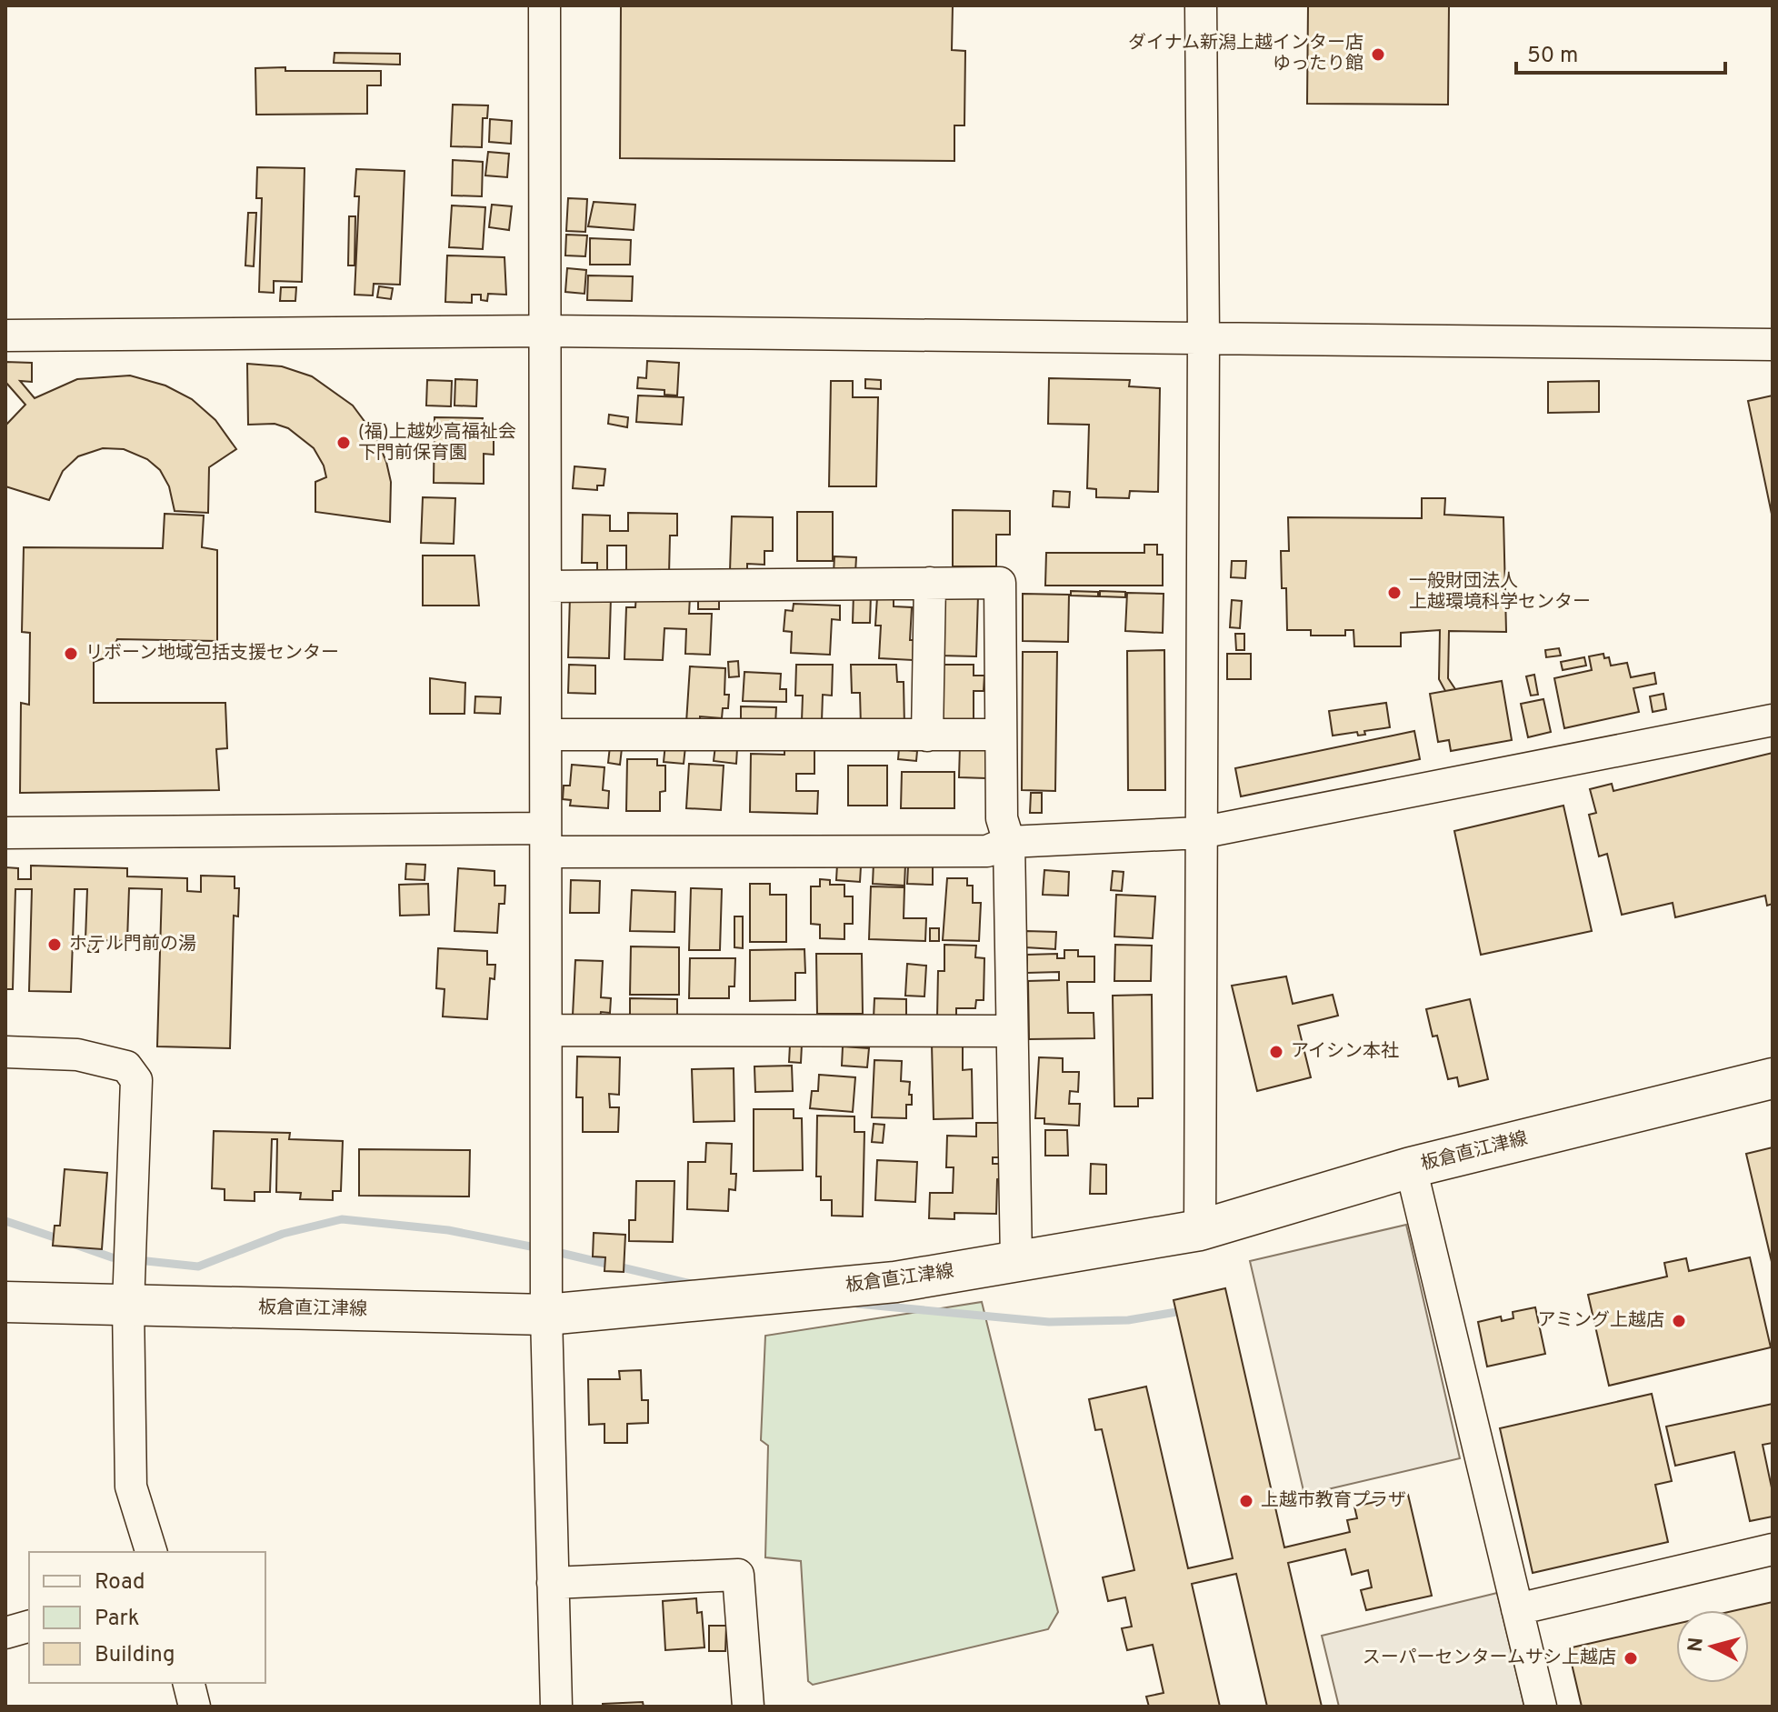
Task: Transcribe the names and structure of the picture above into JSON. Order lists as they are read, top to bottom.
{
  "streets": {
    "main road": ["板倉直江津線"]
  },
  "places": [
    "ダイナム新潟上越インター店 ゆったり館",
    "(福)上越妙高福祉会 下門前保育園",
    "一般財団法人 上越環境科学センター",
    "リボーン地域包括支援センター",
    "ホテル門前の湯",
    "アイシン本社",
    "アミング上越店",
    "上越市教育プラザ",
    "スーパーセンタームサシ上越店"
  ],
  "legend": ["Road", "Park", "Building"],
  "scale_bar": "50 m",
  "north": "left"
}
